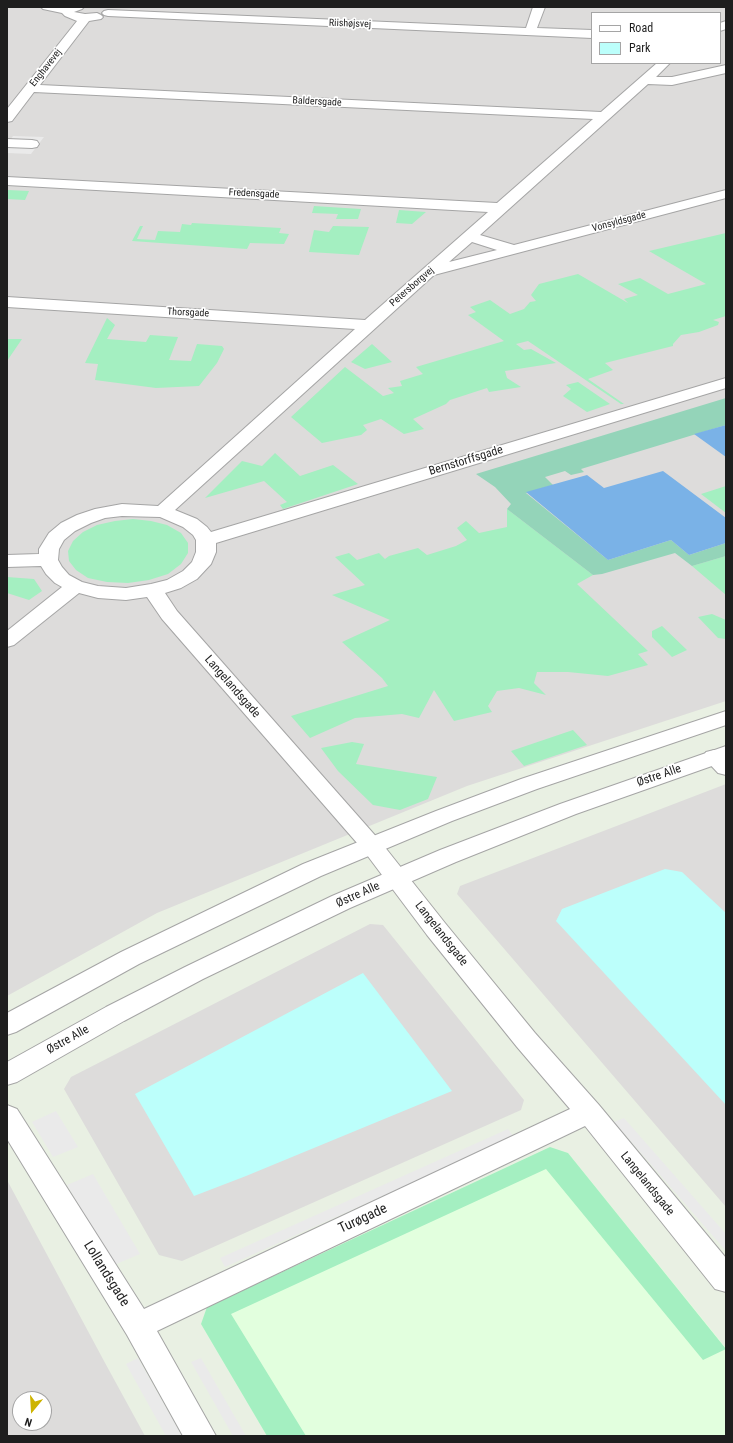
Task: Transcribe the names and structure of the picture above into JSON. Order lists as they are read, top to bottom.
{
  "streets": {
    "street": [
      "Riishøjsvej",
      "Enghavevej",
      "Baldersgade",
      "Fredensgade",
      "Vonsyldsgade",
      "Petersborgvej",
      "Thorsgade",
      "Bernstorffsgade",
      "Langelandsgade",
      "Østre Alle",
      "Turøgade",
      "Lollandsgade"
    ]
  },
  "crossings": [
    ["Riishøjsvej", "Enghavevej"],
    ["Enghavevej", "Baldersgade"],
    ["Baldersgade", "Petersborgvej"],
    ["Fredensgade", "Petersborgvej"],
    ["Vonsyldsgade", "Petersborgvej"],
    ["Petersborgvej", "Thorsgade"],
    ["Langelandsgade", "Østre Alle"],
    ["Langelandsgade", "Turøgade"],
    ["Turøgade", "Lollandsgade"]
  ],
  "legend": ["Road", "Park"],
  "north": "bottom"
}
